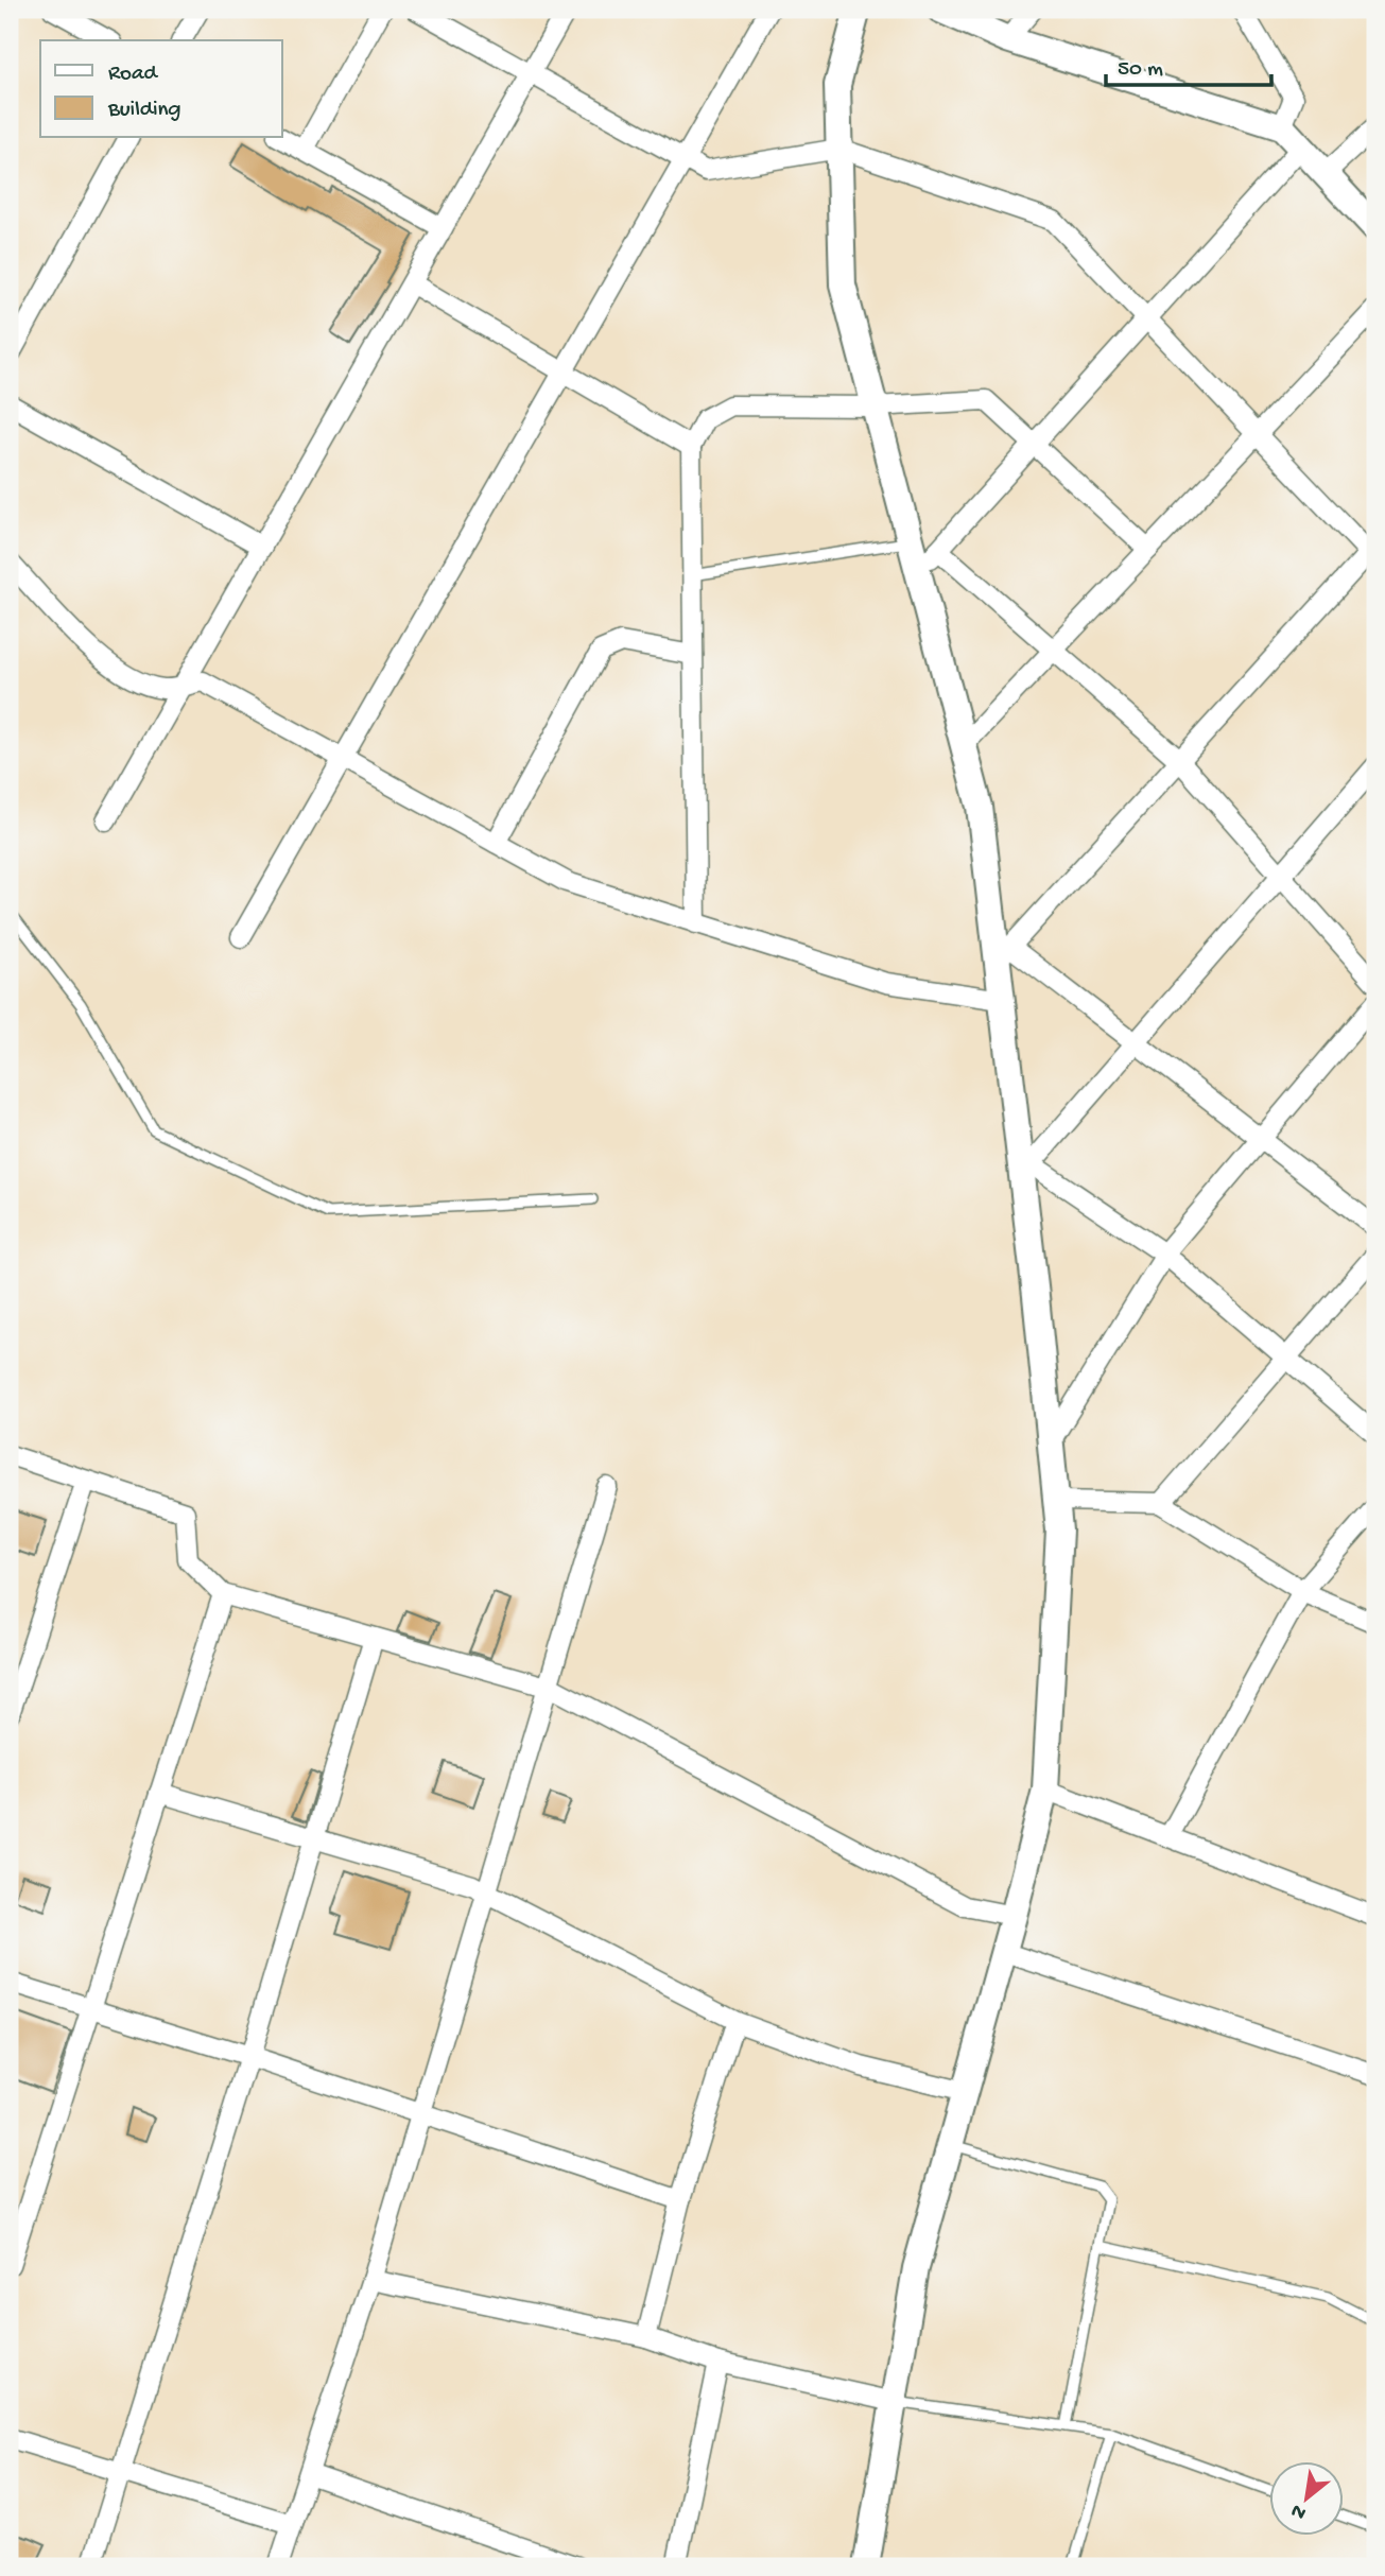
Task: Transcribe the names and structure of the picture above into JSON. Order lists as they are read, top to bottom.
{
  "legend": ["Road", "Building"],
  "scale_bar": "50 m",
  "north": "bottom left"
}
